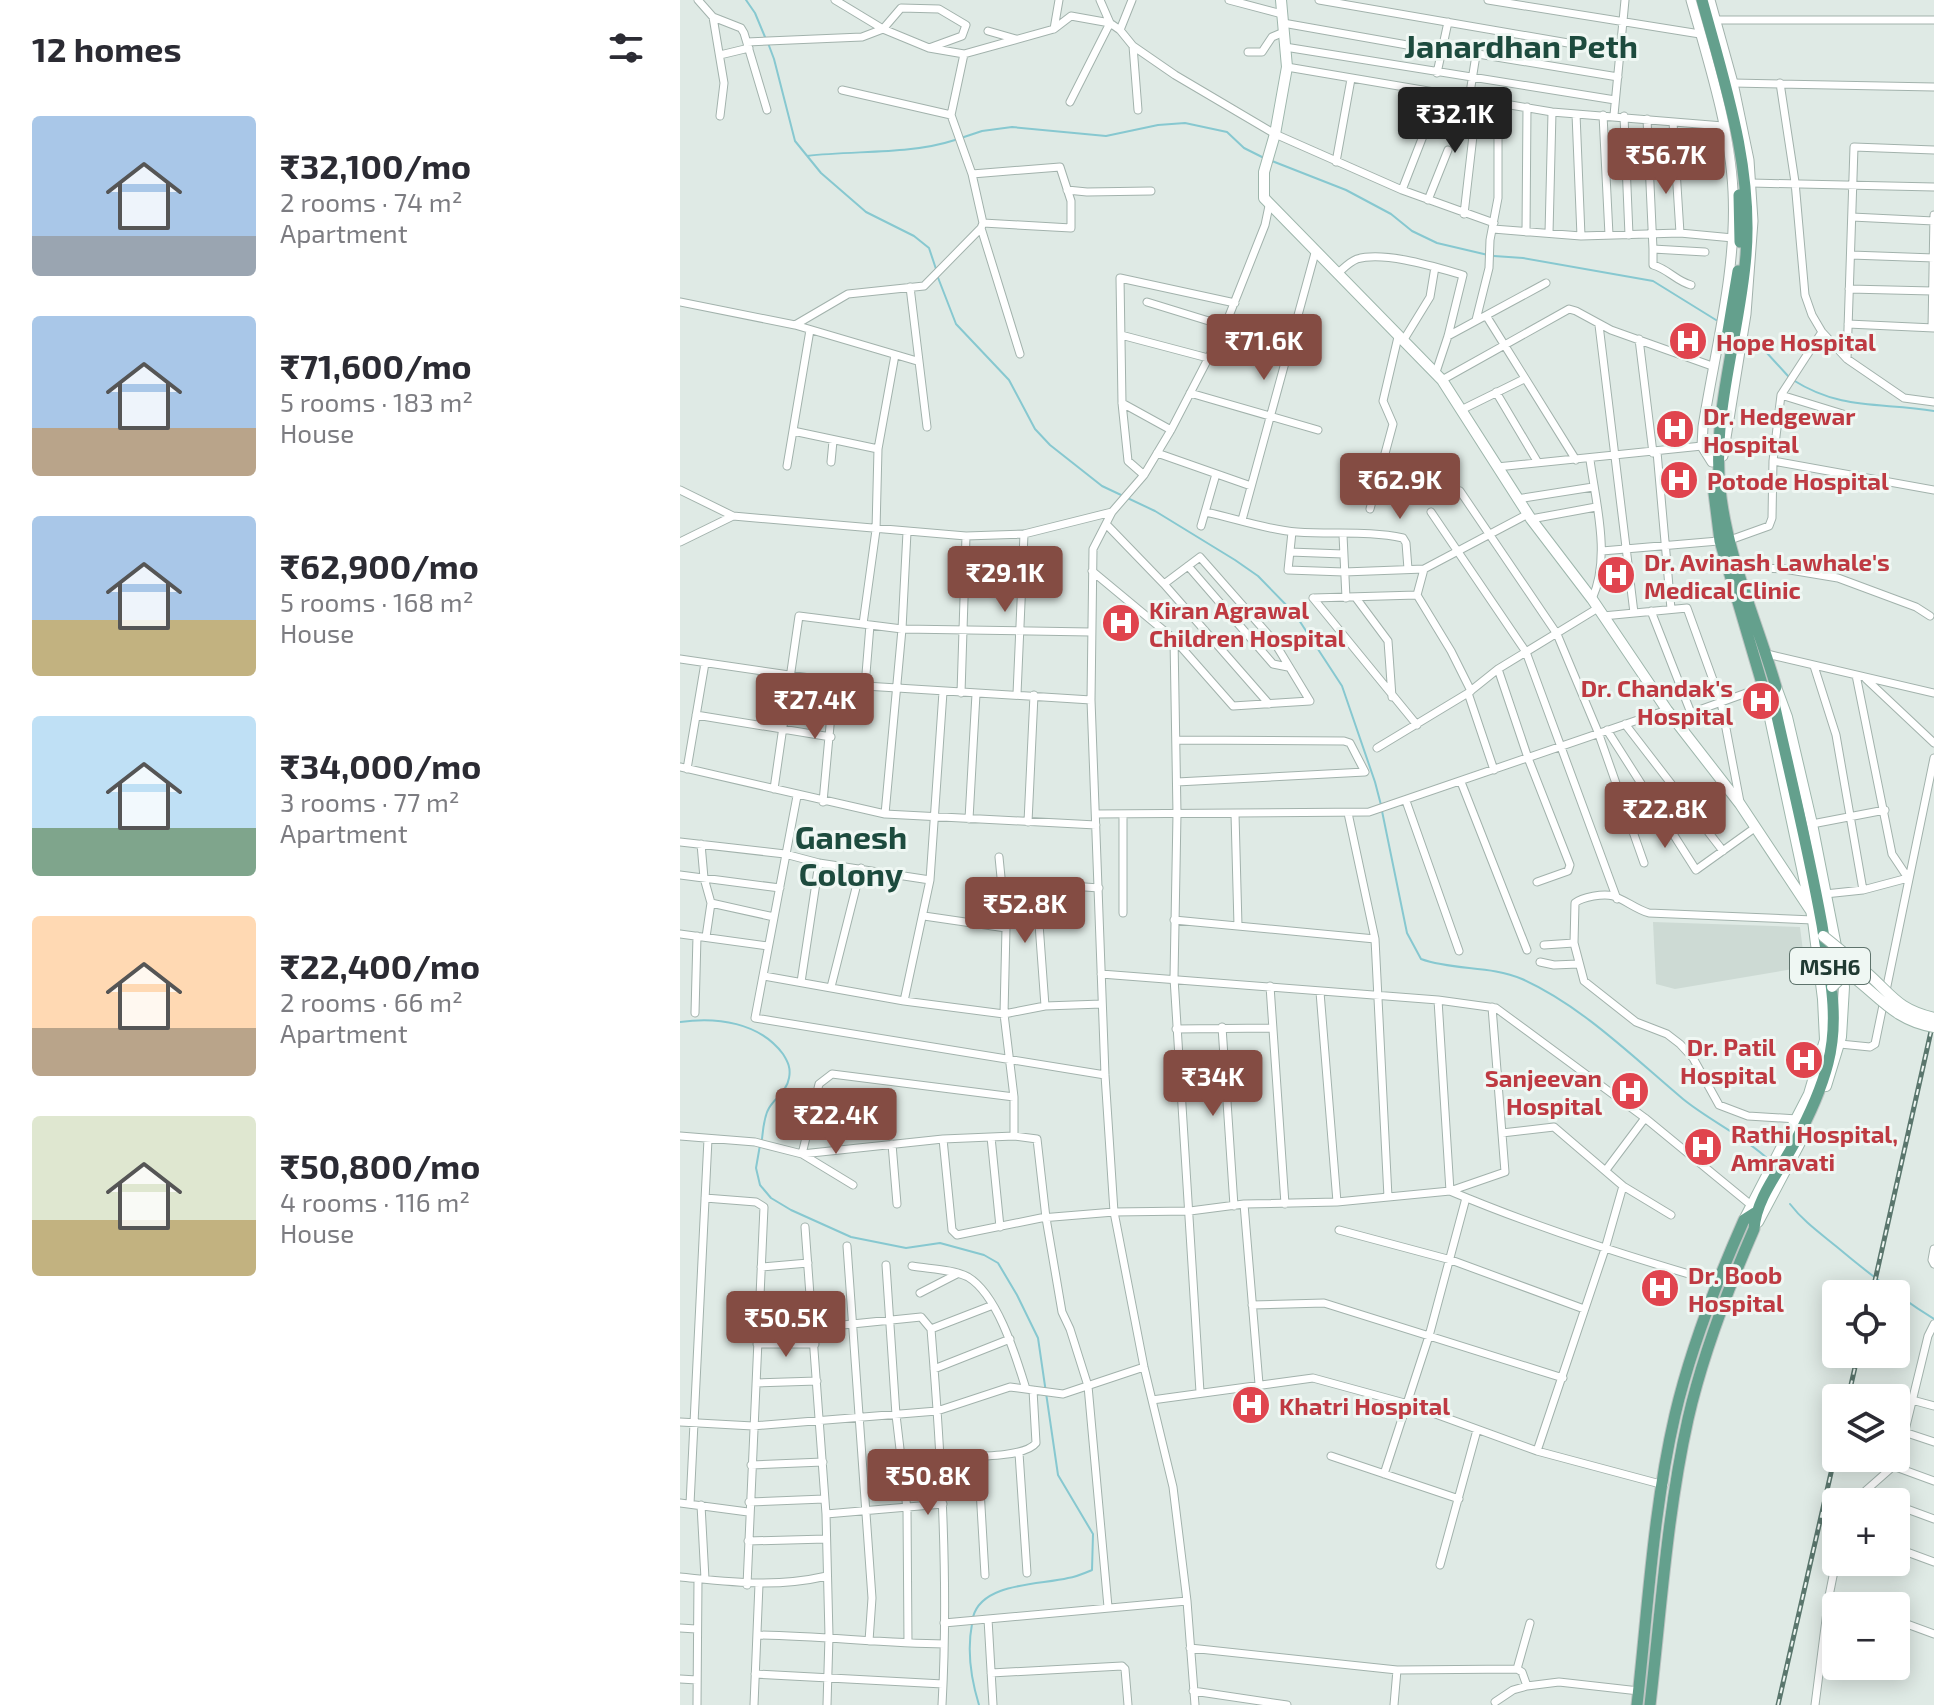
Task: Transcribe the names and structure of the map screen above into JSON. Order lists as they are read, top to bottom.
{
  "streets": {
    "main road": ["MSH6"]
  },
  "districts": ["Janardhan Peth", "Ganesh Colony"],
  "places": {
    "hospital": [
      "Hope Hospital",
      "Dr. Hedgewar Hospital",
      "Potode Hospital",
      "Dr. Avinash Lawhale's Medical Clinic",
      "Kiran Agrawal Children Hospital",
      "Dr. Chandak's Hospital",
      "Dr. Patil Hospital",
      "Sanjeevan Hospital",
      "Rathi Hospital, Amravati",
      "Dr. Boob Hospital",
      "Khatri Hospital"
    ]
  },
  "page": {
    "heading": "12 homes",
    "price": [
      "₹32.1K",
      "₹56.7K",
      "₹71.6K",
      "₹62.9K",
      "₹29.1K",
      "₹27.4K",
      "₹22.8K",
      "₹52.8K",
      "₹34K",
      "₹22.4K",
      "₹50.5K",
      "₹50.8K"
    ],
    "list": [
      {
        "name": "₹32,100/mo",
        "note": "2 rooms · 74 m² · Apartment"
      },
      {
        "name": "₹71,600/mo",
        "note": "5 rooms · 183 m² · House"
      },
      {
        "name": "₹62,900/mo",
        "note": "5 rooms · 168 m² · House"
      },
      {
        "name": "₹34,000/mo",
        "note": "3 rooms · 77 m² · Apartment"
      },
      {
        "name": "₹22,400/mo",
        "note": "2 rooms · 66 m² · Apartment"
      },
      {
        "name": "₹50,800/mo",
        "note": "4 rooms · 116 m² · House"
      }
    ],
    "map_buttons": ["+", "−"]
  }
}
